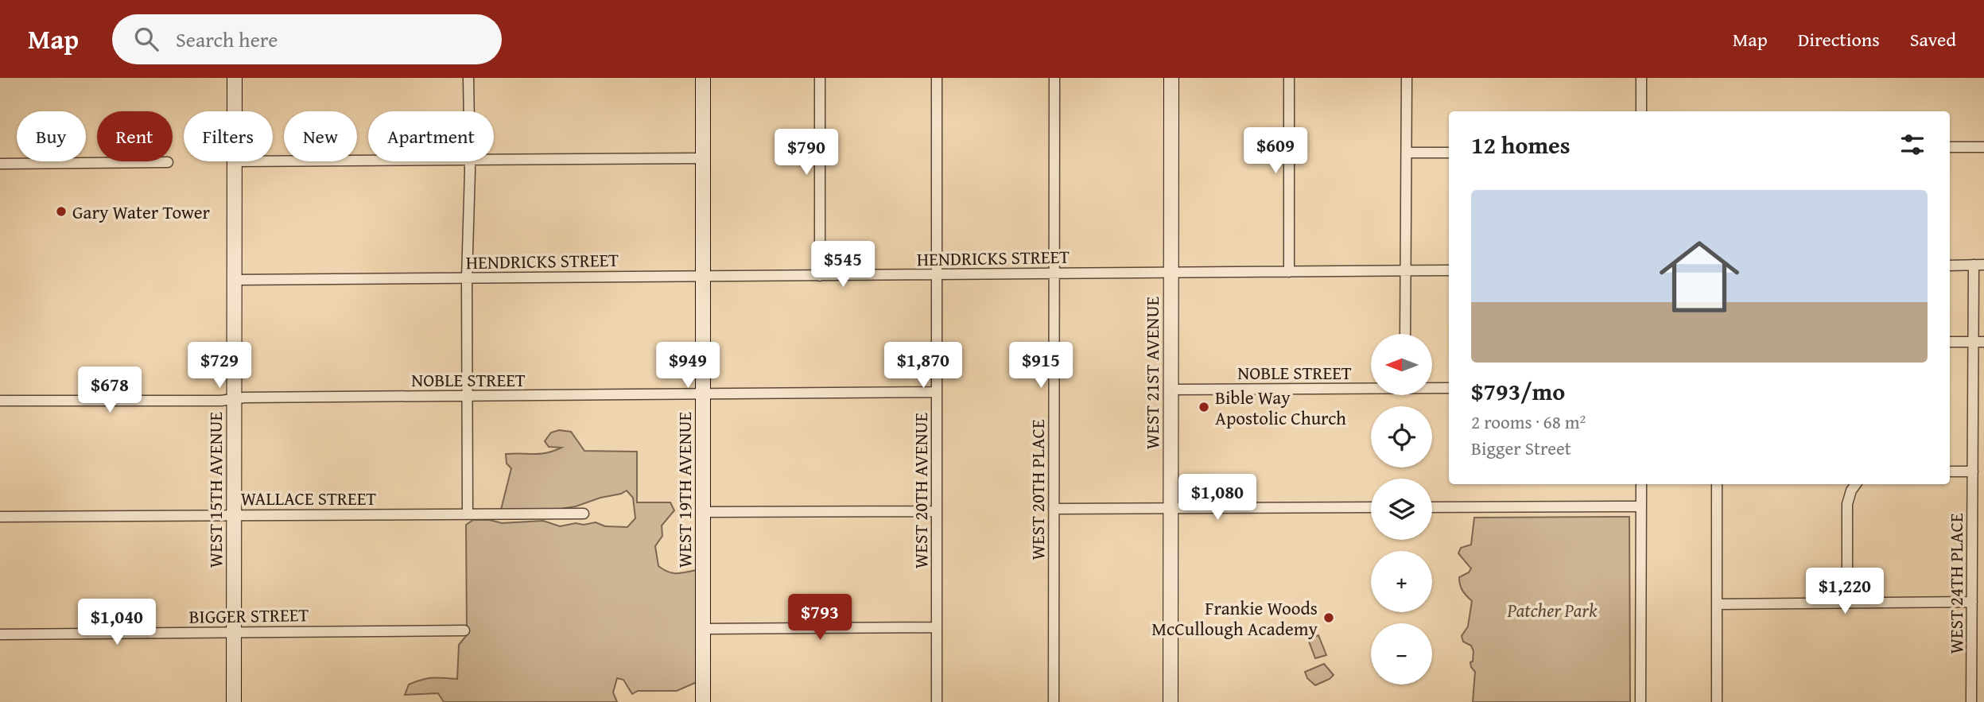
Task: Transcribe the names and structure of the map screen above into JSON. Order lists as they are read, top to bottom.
{
  "streets": {
    "street": [
      "HENDRICKS STREET",
      "NOBLE STREET",
      "WEST 21ST AVENUE",
      "WEST 15TH AVENUE",
      "WEST 19TH AVENUE",
      "WEST 20TH PLACE",
      "WEST 20TH AVENUE",
      "WALLACE STREET",
      "WEST 24TH PLACE",
      "BIGGER STREET"
    ]
  },
  "crossings": [
    ["HENDRICKS STREET", "WEST 21ST AVENUE"],
    ["HENDRICKS STREET", "WEST 15TH AVENUE"],
    ["HENDRICKS STREET", "WEST 19TH AVENUE"],
    ["HENDRICKS STREET", "WEST 20TH PLACE"],
    ["HENDRICKS STREET", "WEST 20TH AVENUE"],
    ["NOBLE STREET", "WEST 21ST AVENUE"],
    ["NOBLE STREET", "WEST 15TH AVENUE"],
    ["NOBLE STREET", "WEST 19TH AVENUE"],
    ["NOBLE STREET", "WEST 20TH AVENUE"],
    ["WEST 15TH AVENUE", "WALLACE STREET"],
    ["WEST 15TH AVENUE", "BIGGER STREET"]
  ],
  "parks": ["Patcher Park"],
  "places": ["Gary Water Tower", "Bible Way Apostolic Church", "Frankie Woods McCullough Academy"],
  "north": "left",
  "page": {
    "header": "Map",
    "search": "Search here",
    "nav": ["Map", "Directions", "Saved"],
    "chip": [
      "Buy",
      "Rent",
      "Filters",
      "New",
      "Apartment"
    ],
    "heading": "12 homes",
    "price": [
      "$609",
      "$790",
      "$545",
      "$729",
      "$949",
      "$1,870",
      "$915",
      "$678",
      "$1,080",
      "$1,220",
      "$793",
      "$1,040"
    ],
    "list": [
      {
        "name": "$793/mo",
        "note": "2 rooms · 68 m² · Bigger Street"
      }
    ],
    "map_buttons": ["+", "−"]
  }
}
